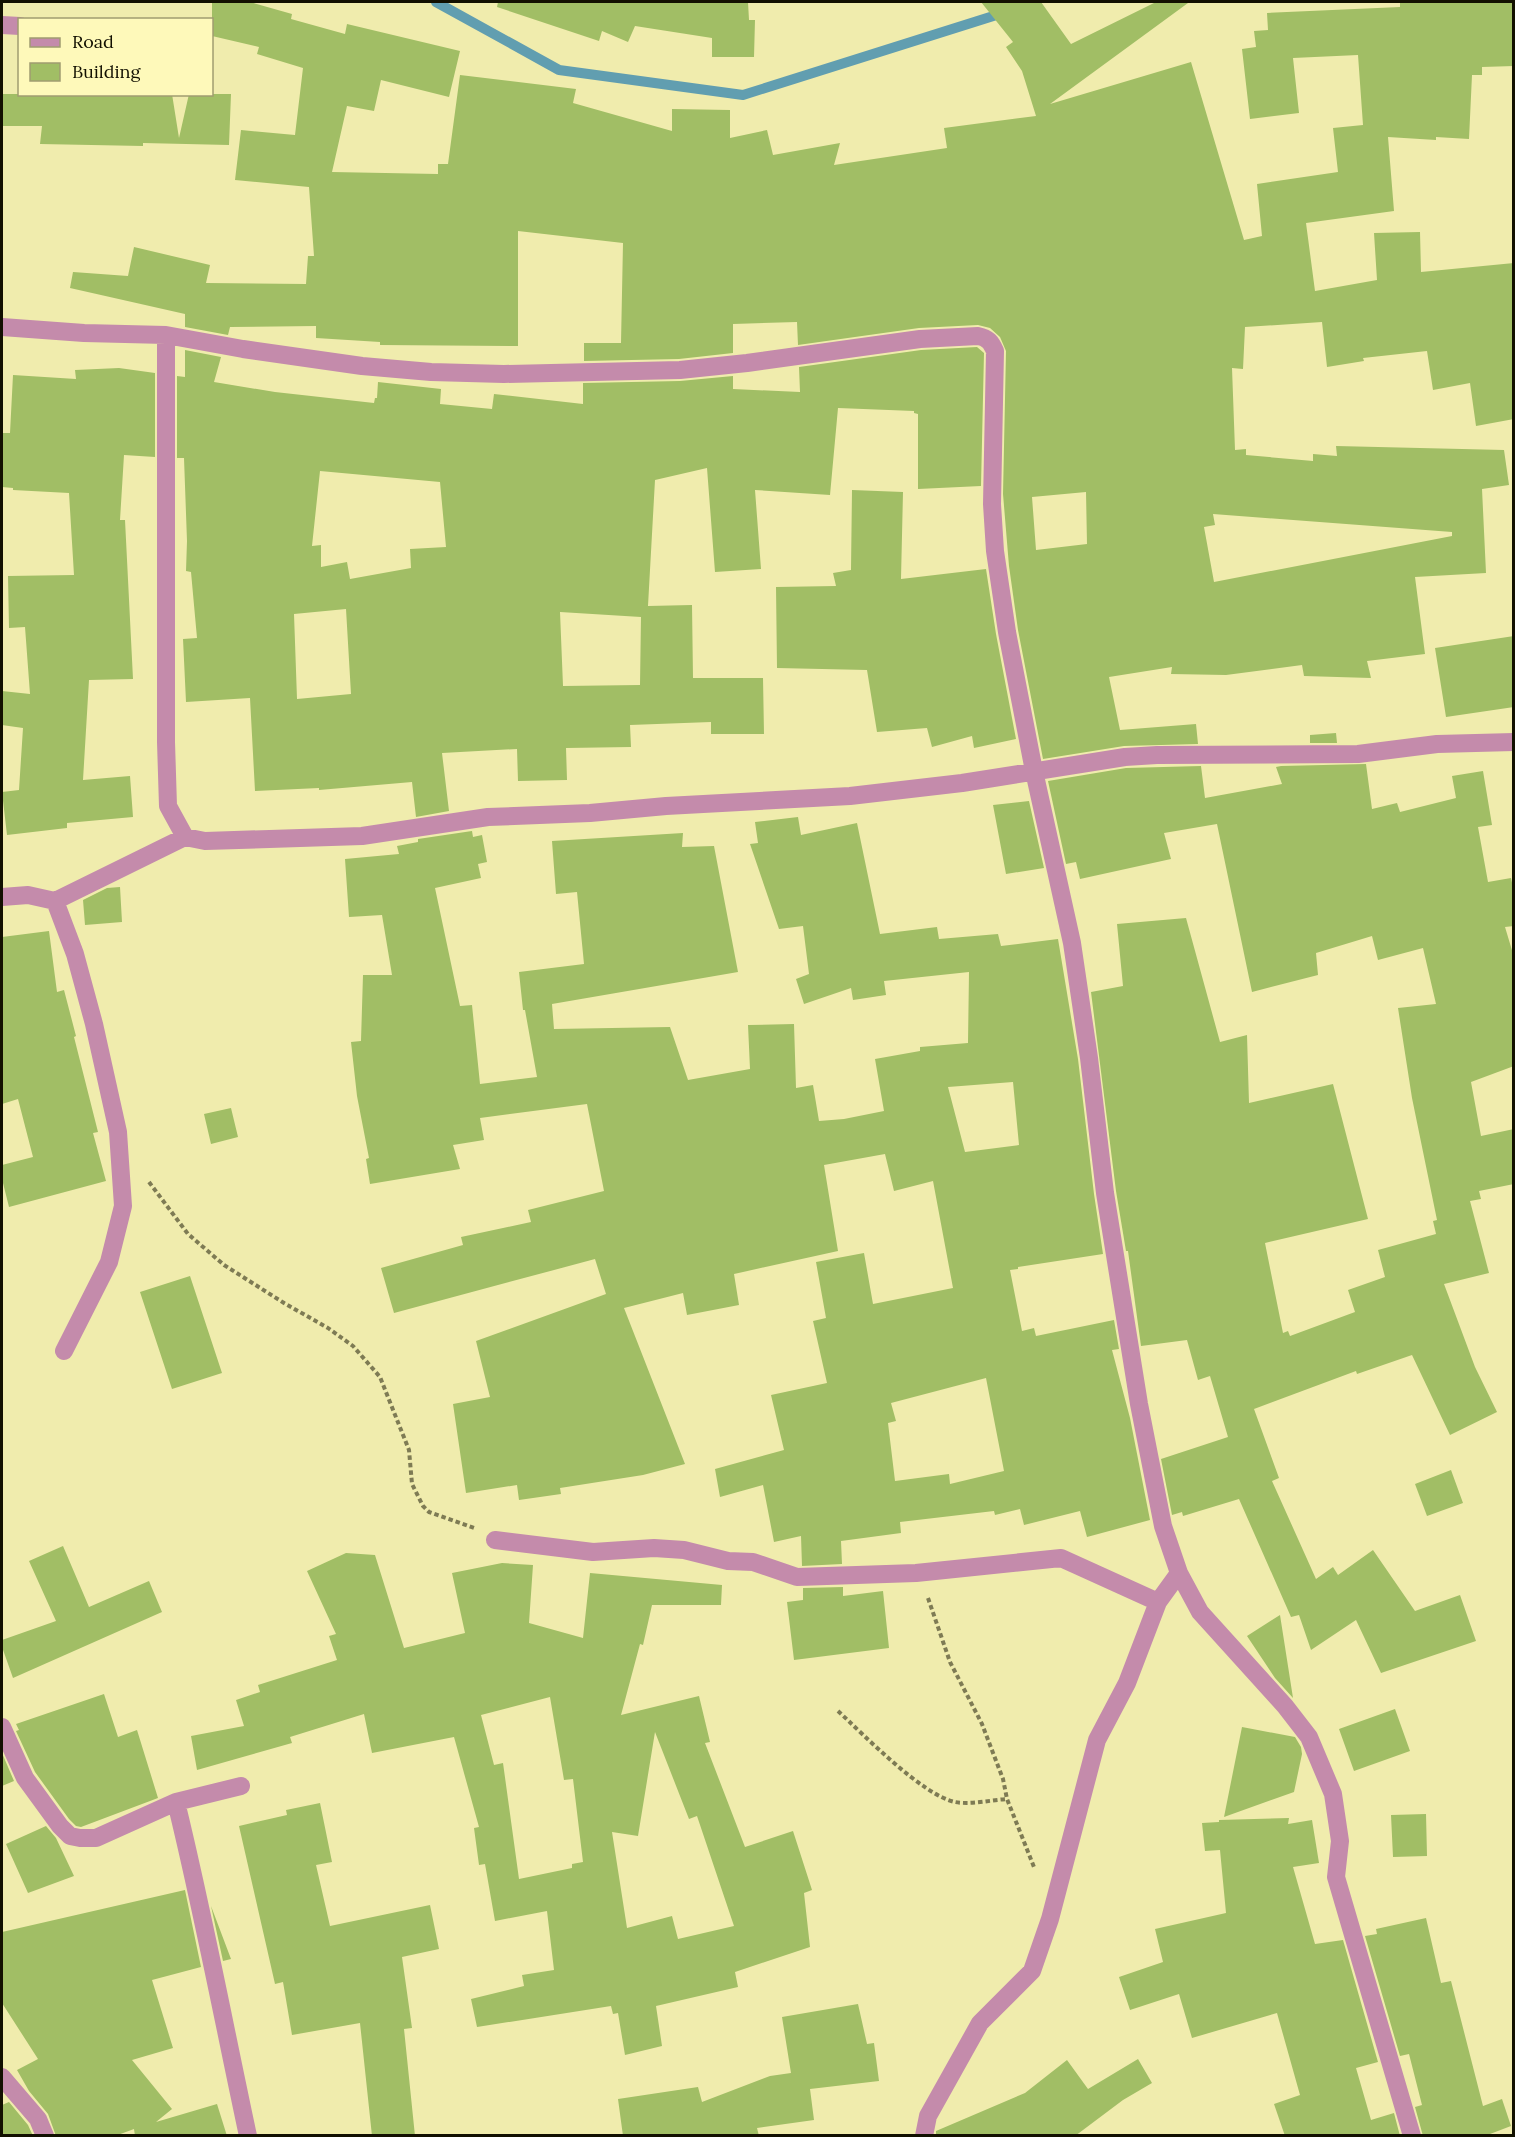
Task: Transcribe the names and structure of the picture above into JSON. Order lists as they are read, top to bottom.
{
  "legend": ["Road", "Building"]
}
